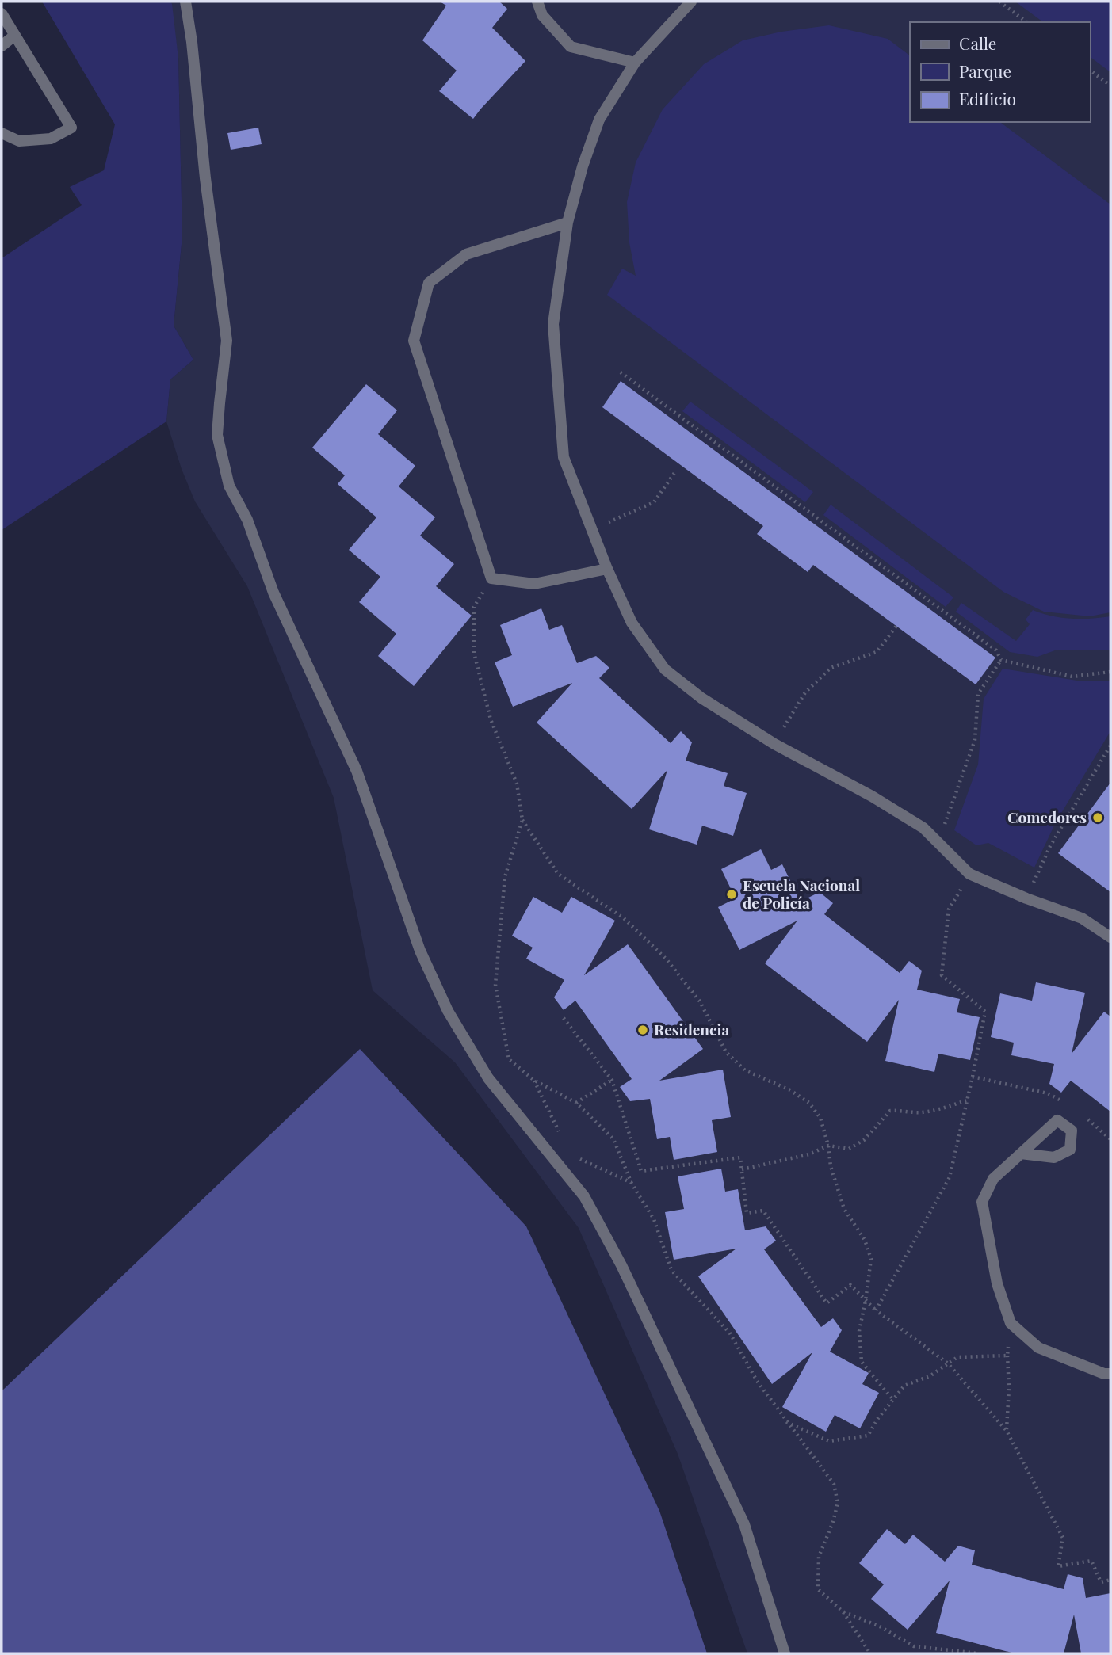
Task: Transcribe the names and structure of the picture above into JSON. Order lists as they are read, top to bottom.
{
  "places": ["Comedores", "Escuela Nacional de Policía", "Residencia"],
  "legend": ["Calle", "Parque", "Edificio"]
}
